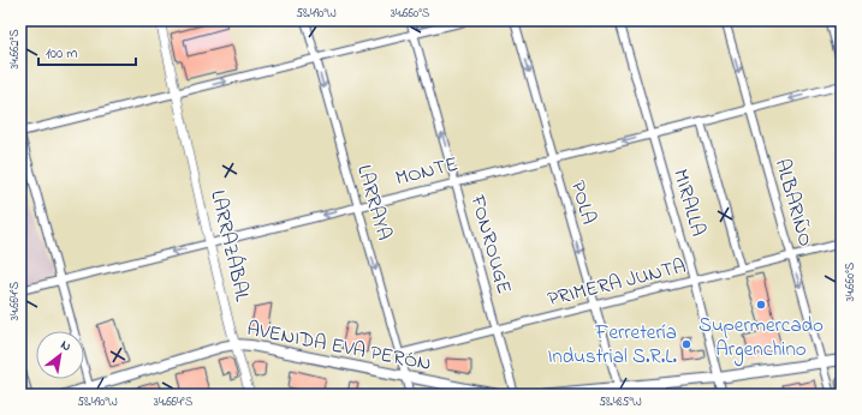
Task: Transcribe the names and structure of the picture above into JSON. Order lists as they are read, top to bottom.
{
  "streets": {
    "main road": ["AVENIDA EVA PERÓN"],
    "street": [
      "MONTE",
      "LARRAYA",
      "POLA",
      "MIRALLA",
      "ALBARIÑO",
      "FONROUGE",
      "LARRAZÁBAL",
      "PRIMERA JUNTA"
    ]
  },
  "crossings": [
    ["MONTE", "LARRAYA"],
    ["MONTE", "POLA"],
    ["MONTE", "MIRALLA"],
    ["MONTE", "ALBARIÑO"],
    ["MONTE", "FONROUGE"],
    ["MONTE", "LARRAZÁBAL"],
    ["LARRAYA", "PRIMERA JUNTA"],
    ["LARRAYA", "AVENIDA EVA PERÓN"],
    ["POLA", "PRIMERA JUNTA"],
    ["MIRALLA", "PRIMERA JUNTA"],
    ["ALBARIÑO", "PRIMERA JUNTA"],
    ["FONROUGE", "PRIMERA JUNTA"],
    ["LARRAZÁBAL", "AVENIDA EVA PERÓN"]
  ],
  "one_way": [
    "MONTE",
    "LARRAYA",
    "POLA",
    "ALBARIÑO",
    "FONROUGE"
  ],
  "places": ["Supermercado Argenchino", "Ferretería Industrial S.R.L."],
  "scale_bar": "100 m",
  "north": "top right",
  "coordinates": [
    "58.490°W",
    "34.660°S",
    "34.662°S",
    "34.664°S",
    "58.485°W"
  ]
}
